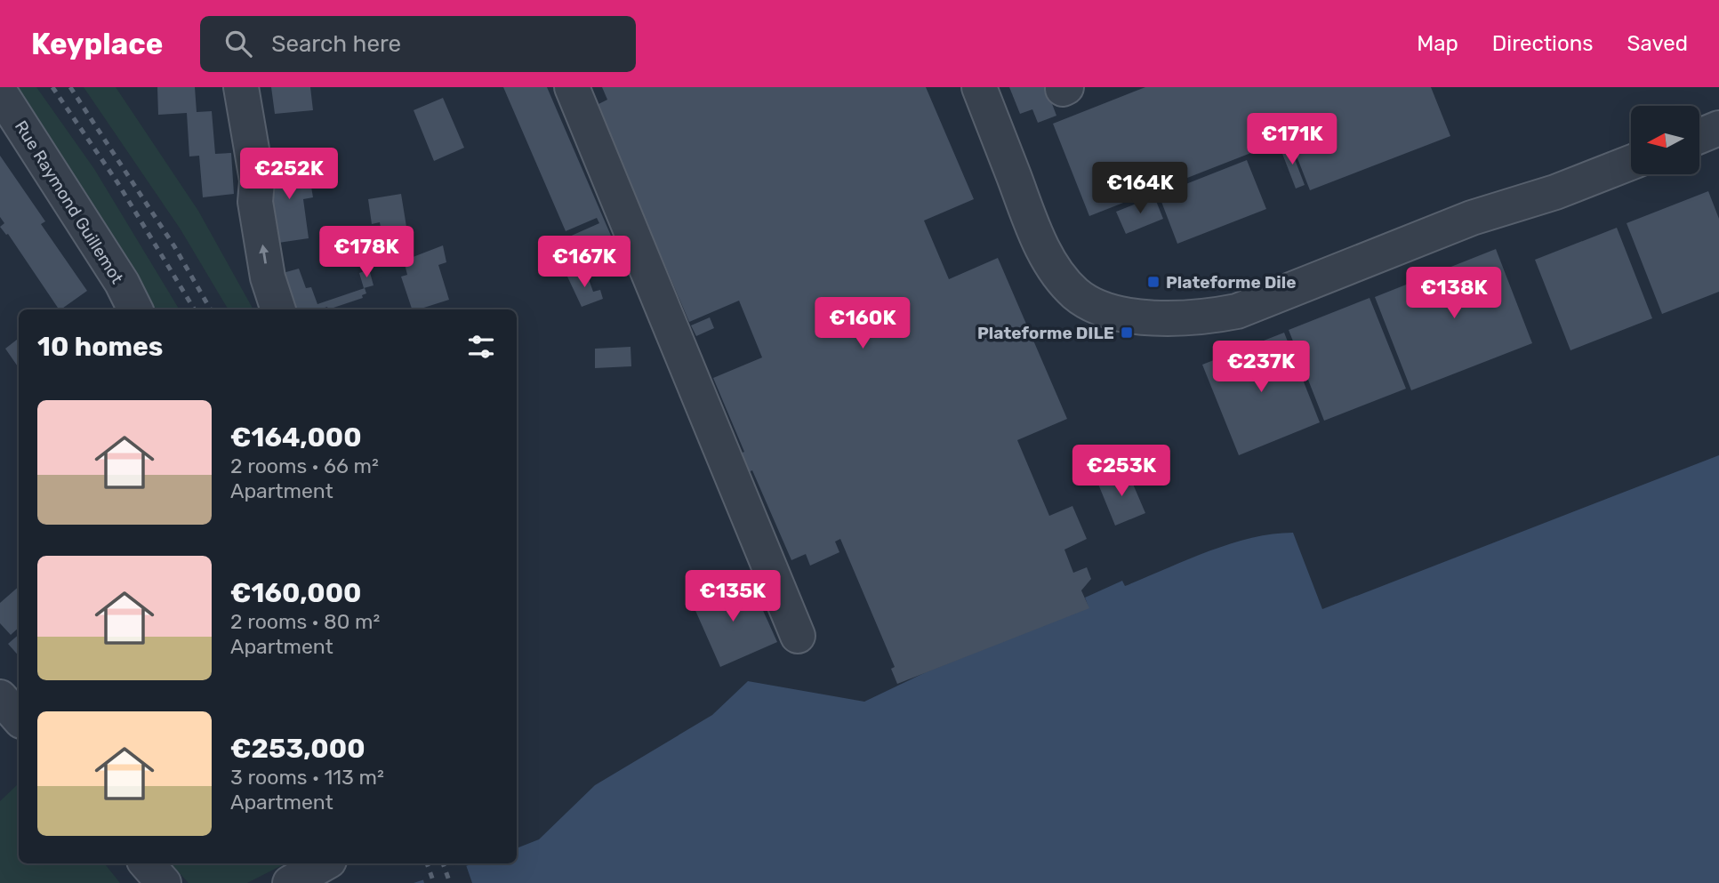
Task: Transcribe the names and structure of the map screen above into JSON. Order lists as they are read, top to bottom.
{
  "streets": {
    "street": ["Rue Raymond Guillemot"]
  },
  "places": {
    "transit": ["Plateforme Dile", "Plateforme DILE"]
  },
  "north": "left",
  "page": {
    "header": "Keyplace",
    "search": "Search here",
    "nav": ["Map", "Directions", "Saved"],
    "price": [
      "€171K",
      "€252K",
      "€164K",
      "€178K",
      "€167K",
      "€138K",
      "€160K",
      "€237K",
      "€253K",
      "€135K"
    ],
    "heading": "10 homes",
    "list": [
      {
        "name": "€164,000",
        "note": "2 rooms · 66 m² · Apartment"
      },
      {
        "name": "€160,000",
        "note": "2 rooms · 80 m² · Apartment"
      },
      {
        "name": "€253,000",
        "note": "3 rooms · 113 m² · Apartment"
      }
    ]
  }
}
